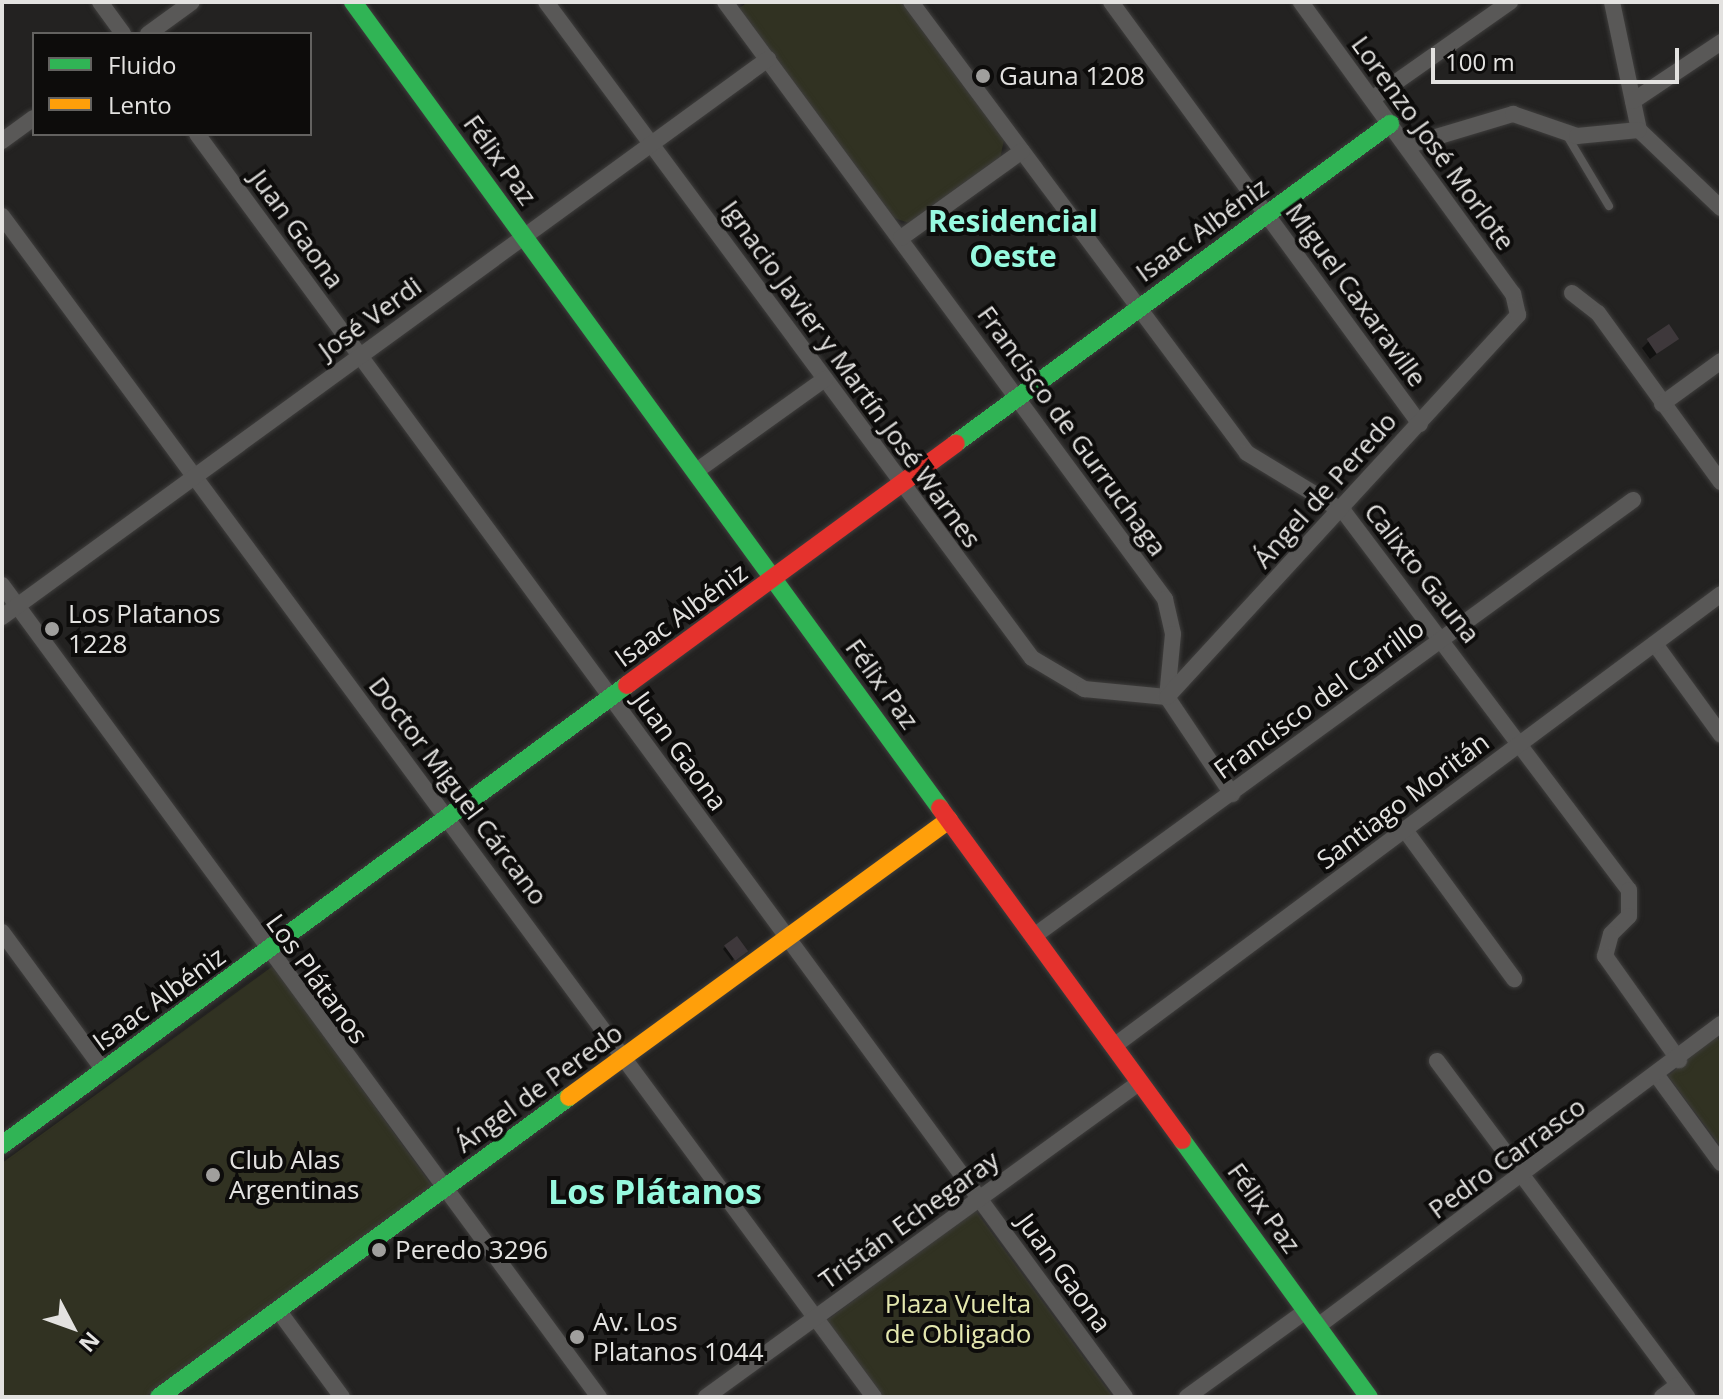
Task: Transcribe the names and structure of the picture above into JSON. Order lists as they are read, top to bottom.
{
  "streets": {
    "main road": ["Félix Paz", "Isaac Albéniz", "Ángel de Peredo"],
    "street": [
      "Lorenzo José Morlote",
      "Juan Gaona",
      "Miguel Caxaraville",
      "José Verdi",
      "Ignacio Javier y Martín José Warnes",
      "Francisco de Gurruchaga",
      "Calixto Gauna",
      "Francisco del Carrillo",
      "Doctor Miguel Cárcano",
      "Santiago Moritán",
      "Los Plátanos",
      "Pedro Carrasco",
      "Tristán Echegaray"
    ]
  },
  "crossings": [
    ["Lorenzo José Morlote", "Isaac Albéniz"],
    ["Lorenzo José Morlote", "Ángel de Peredo"],
    ["Félix Paz", "Isaac Albéniz"],
    ["Félix Paz", "José Verdi"],
    ["Félix Paz", "Ángel de Peredo"],
    ["Félix Paz", "Francisco del Carrillo"],
    ["Félix Paz", "Santiago Moritán"],
    ["Félix Paz", "Pedro Carrasco"],
    ["Félix Paz", "Tristán Echegaray"],
    ["Juan Gaona", "Isaac Albéniz"],
    ["Juan Gaona", "José Verdi"],
    ["Juan Gaona", "Ángel de Peredo"],
    ["Juan Gaona", "Tristán Echegaray"],
    ["Isaac Albéniz", "Miguel Caxaraville"],
    ["Isaac Albéniz", "Ignacio Javier y Martín José Warnes"],
    ["Isaac Albéniz", "Francisco de Gurruchaga"],
    ["Isaac Albéniz", "Calixto Gauna"],
    ["Isaac Albéniz", "Doctor Miguel Cárcano"],
    ["Isaac Albéniz", "Los Plátanos"],
    ["Miguel Caxaraville", "Ángel de Peredo"],
    ["José Verdi", "Ignacio Javier y Martín José Warnes"],
    ["José Verdi", "Francisco de Gurruchaga"],
    ["José Verdi", "Doctor Miguel Cárcano"],
    ["José Verdi", "Los Plátanos"],
    ["Ignacio Javier y Martín José Warnes", "Francisco de Gurruchaga"],
    ["Ignacio Javier y Martín José Warnes", "Ángel de Peredo"],
    ["Francisco de Gurruchaga", "Ángel de Peredo"],
    ["Ángel de Peredo", "Calixto Gauna"],
    ["Ángel de Peredo", "Doctor Miguel Cárcano"],
    ["Ángel de Peredo", "Los Plátanos"],
    ["Calixto Gauna", "Francisco del Carrillo"],
    ["Calixto Gauna", "Santiago Moritán"],
    ["Calixto Gauna", "Pedro Carrasco"],
    ["Doctor Miguel Cárcano", "Tristán Echegaray"]
  ],
  "districts": ["Residencial Oeste", "Los Plátanos"],
  "parks": ["Plaza Vuelta de Obligado"],
  "places": [
    "Gauna 1208",
    "Los Platanos 1228",
    "Club Alas Argentinas",
    "Peredo 3296",
    "Av. Los Platanos 1044"
  ],
  "legend": ["Fluido", "Lento"],
  "scale_bar": "100 m",
  "north": "bottom right"
}
